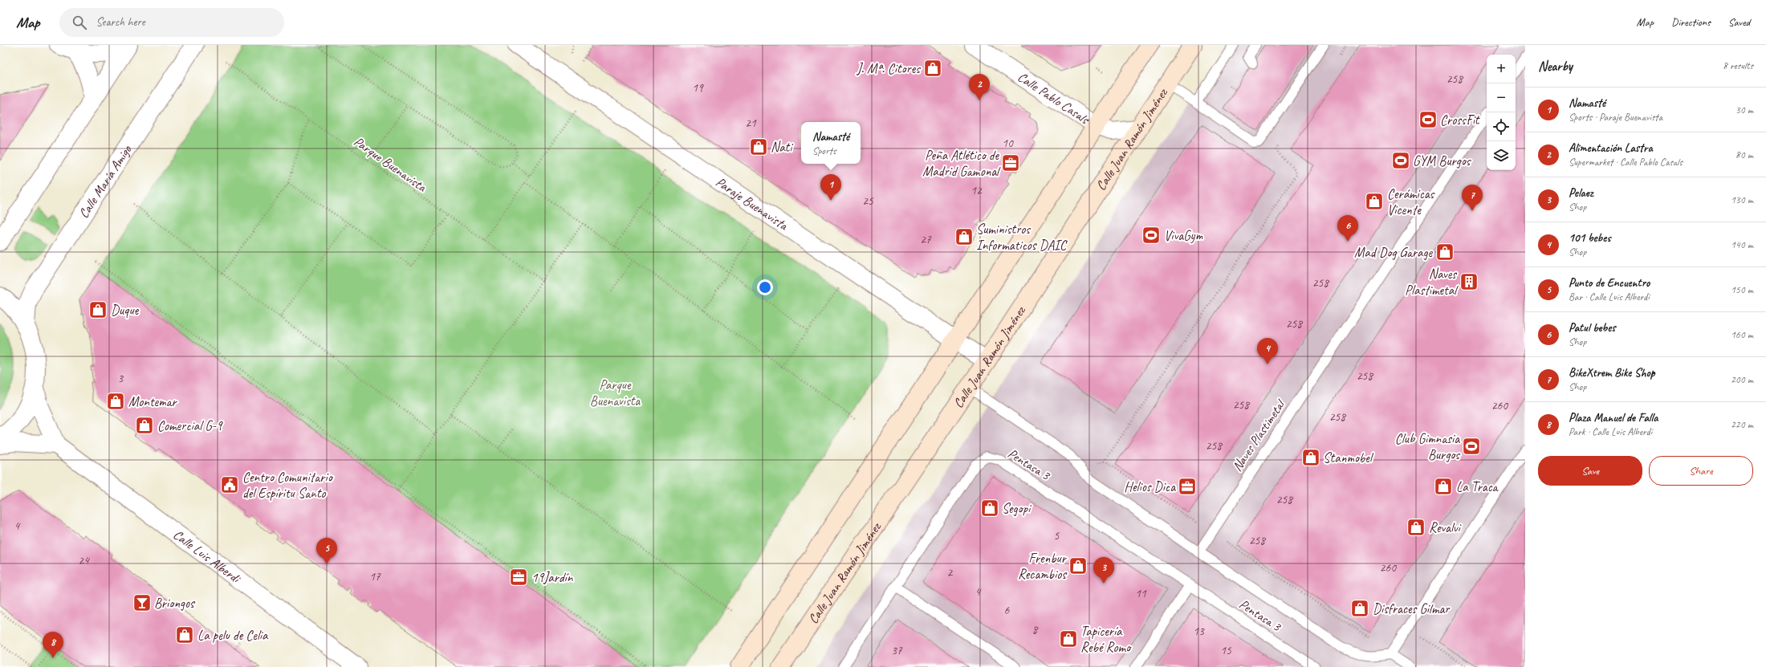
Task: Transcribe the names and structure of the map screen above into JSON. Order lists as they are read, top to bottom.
{
  "streets": {
    "main road": ["Calle Juan Ramón Jiménez"],
    "street": [
      "Calle Pablo Casals",
      "Calle María Amigo",
      "Paraje Buenavista",
      "Calle Luis Alberdi"
    ],
    "lane": ["Naves Plastimetal", "Pentasa 3"],
    "path": ["Parque Buenavista"]
  },
  "crossings": [
    ["Calle Pablo Casals", "Calle Juan Ramón Jiménez"],
    ["Calle Juan Ramón Jiménez", "Paraje Buenavista"]
  ],
  "parks": ["Parque Buenavista"],
  "places": {
    "shop": [
      "J. Mª. Citores",
      "Nati",
      "Cerámicas Vicente",
      "Suministros Informaticos DAIC",
      "Mad Dog Garage",
      "Duque",
      "Montemar",
      "Comercial G-9",
      "Stanmobel",
      "La Traca",
      "Segopi",
      "Revalvi",
      "Frenbur Recambios",
      "Disfraces Gilmar",
      "La pelu de Celia",
      "Tapicería Rebé Romo"
    ],
    "sports": [
      "CrossFit",
      "GYM Burgos",
      "VivaGym",
      "Club Gimnasia Burgos"
    ],
    "office": ["Peña Atlético de Madrid Gamonal", "Helios Dica", "19Jardín"],
    "building": ["Naves Plastimetal"],
    "public building": ["Centro Comunitario del Espíritu Santo"],
    "bar": ["Briongos"]
  },
  "house_numbers": [
    "258",
    "19",
    "21",
    "10",
    "12",
    "25",
    "27",
    "258",
    "258",
    "258",
    "3",
    "258",
    "260",
    "258",
    "258",
    "258",
    "4",
    "5",
    "258",
    "24",
    "260",
    "2",
    "17",
    "4",
    "11",
    "6",
    "8",
    "13",
    "37",
    "15"
  ],
  "page": {
    "header": "Map",
    "search": "Search here",
    "nav": ["Map", "Directions", "Saved"],
    "heading": ["Nearby", "8 results"],
    "map_buttons": ["+", "−"],
    "pins": [
      "2",
      "1",
      "7",
      "6",
      "4",
      "5",
      "3",
      "8"
    ],
    "list": [
      {
        "mark": "1",
        "name": "Namasté",
        "note": "Sports · Paraje Buenavista",
        "value": "30 m"
      },
      {
        "mark": "2",
        "name": "Alimentación Lastra",
        "note": "Supermarket · Calle Pablo Casals",
        "value": "80 m"
      },
      {
        "mark": "3",
        "name": "Pelaez",
        "note": "Shop",
        "value": "130 m"
      },
      {
        "mark": "4",
        "name": "101 bebes",
        "note": "Shop",
        "value": "140 m"
      },
      {
        "mark": "5",
        "name": "Punto de Encuentro",
        "note": "Bar · Calle Luis Alberdi",
        "value": "150 m"
      },
      {
        "mark": "6",
        "name": "Patul bebes",
        "note": "Shop",
        "value": "160 m"
      },
      {
        "mark": "7",
        "name": "BikeXtrem Bike Shop",
        "note": "Shop",
        "value": "200 m"
      },
      {
        "mark": "8",
        "name": "Plaza Manuel de Falla",
        "note": "Park · Calle Luis Alberdi",
        "value": "220 m"
      }
    ],
    "popup": ["Namasté", "Sports"],
    "buttons": ["Save", "Share"]
  }
}
